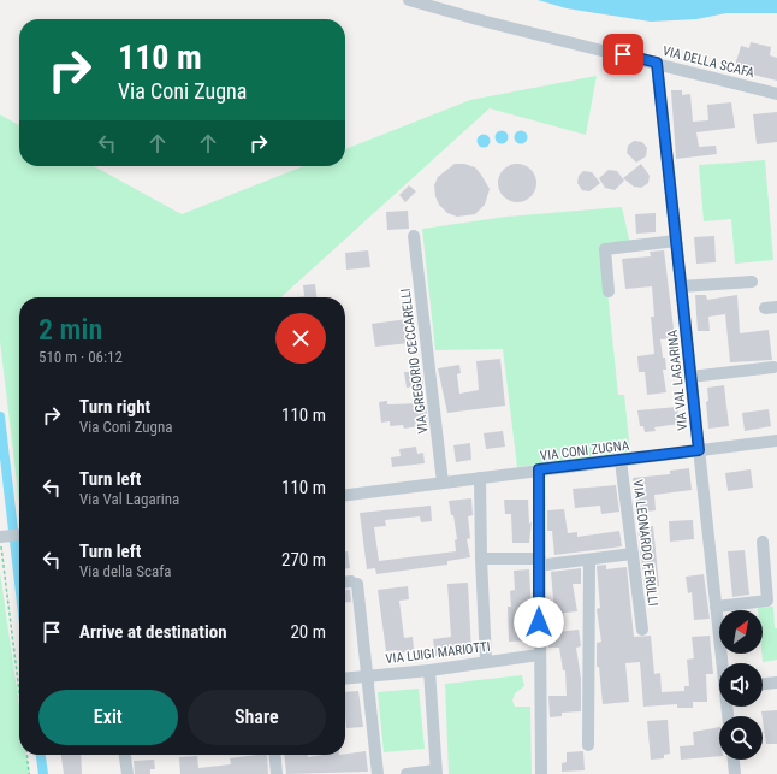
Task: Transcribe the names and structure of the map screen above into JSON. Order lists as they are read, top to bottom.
{
  "streets": {
    "street": [
      "VIA DELLA SCAFA",
      "VIA GREGORIO CECCARELLI",
      "VIA VAL LAGARINA",
      "VIA CONI ZUGNA",
      "VIA LEONARDO FERULLI",
      "VIA LUIGI MARIOTTI"
    ]
  },
  "crossings": [
    ["VIA DELLA SCAFA", "VIA VAL LAGARINA"],
    ["VIA GREGORIO CECCARELLI", "VIA CONI ZUGNA"],
    ["VIA VAL LAGARINA", "VIA CONI ZUGNA"],
    ["VIA CONI ZUGNA", "VIA LEONARDO FERULLI"]
  ],
  "north": "top right",
  "page": {
    "turn": ["110 m", "Via Coni Zugna"],
    "heading": ["2 min", "510 m · 06:12"],
    "list": [
      {
        "name": "Turn right",
        "note": "Via Coni Zugna",
        "value": "110 m"
      },
      {
        "name": "Turn left",
        "note": "Via Val Lagarina",
        "value": "110 m"
      },
      {
        "name": "Turn left",
        "note": "Via della Scafa",
        "value": "270 m"
      },
      {
        "name": "Arrive at destination",
        "value": "20 m"
      }
    ],
    "buttons": ["Exit", "Share"]
  }
}
